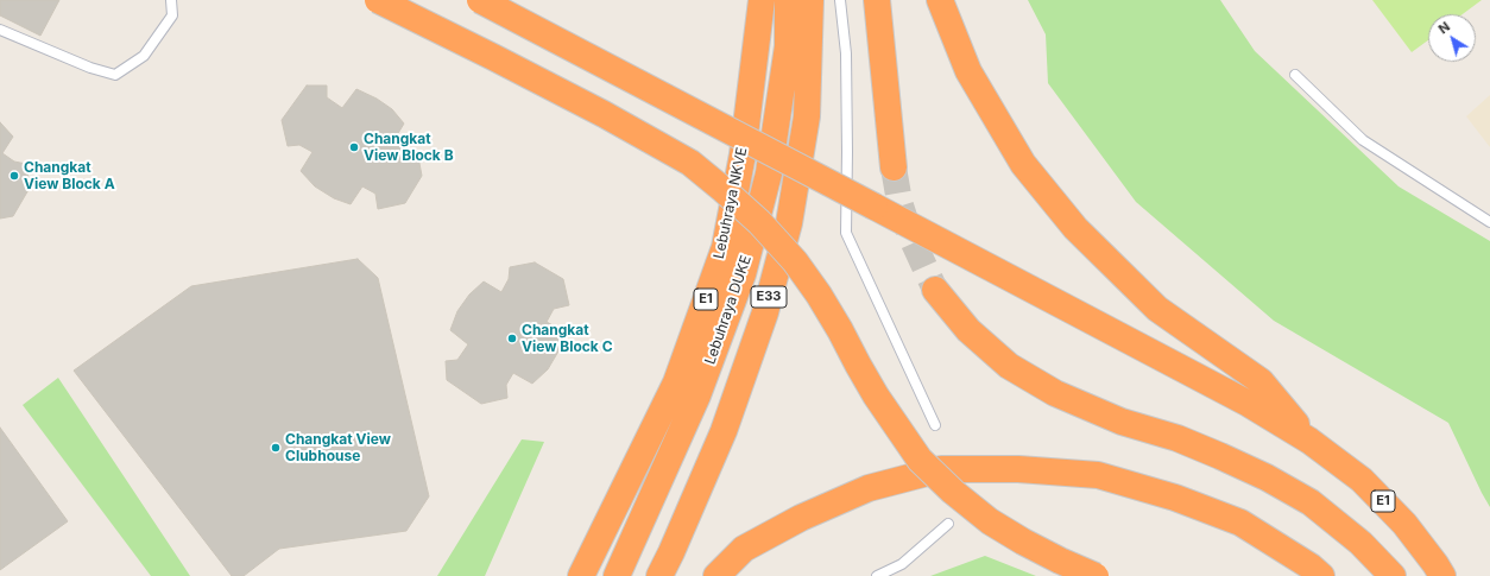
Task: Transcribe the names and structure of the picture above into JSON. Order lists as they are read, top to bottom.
{
  "streets": {
    "highway": [
      "Lebuhraya NKVE",
      "E33",
      "E1",
      "Lebuhraya DUKE"
    ]
  },
  "places": [
    "Changkat View Block B",
    "Changkat View Block A",
    "Changkat View Block C",
    "Changkat View Clubhouse"
  ],
  "north": "top left"
}
